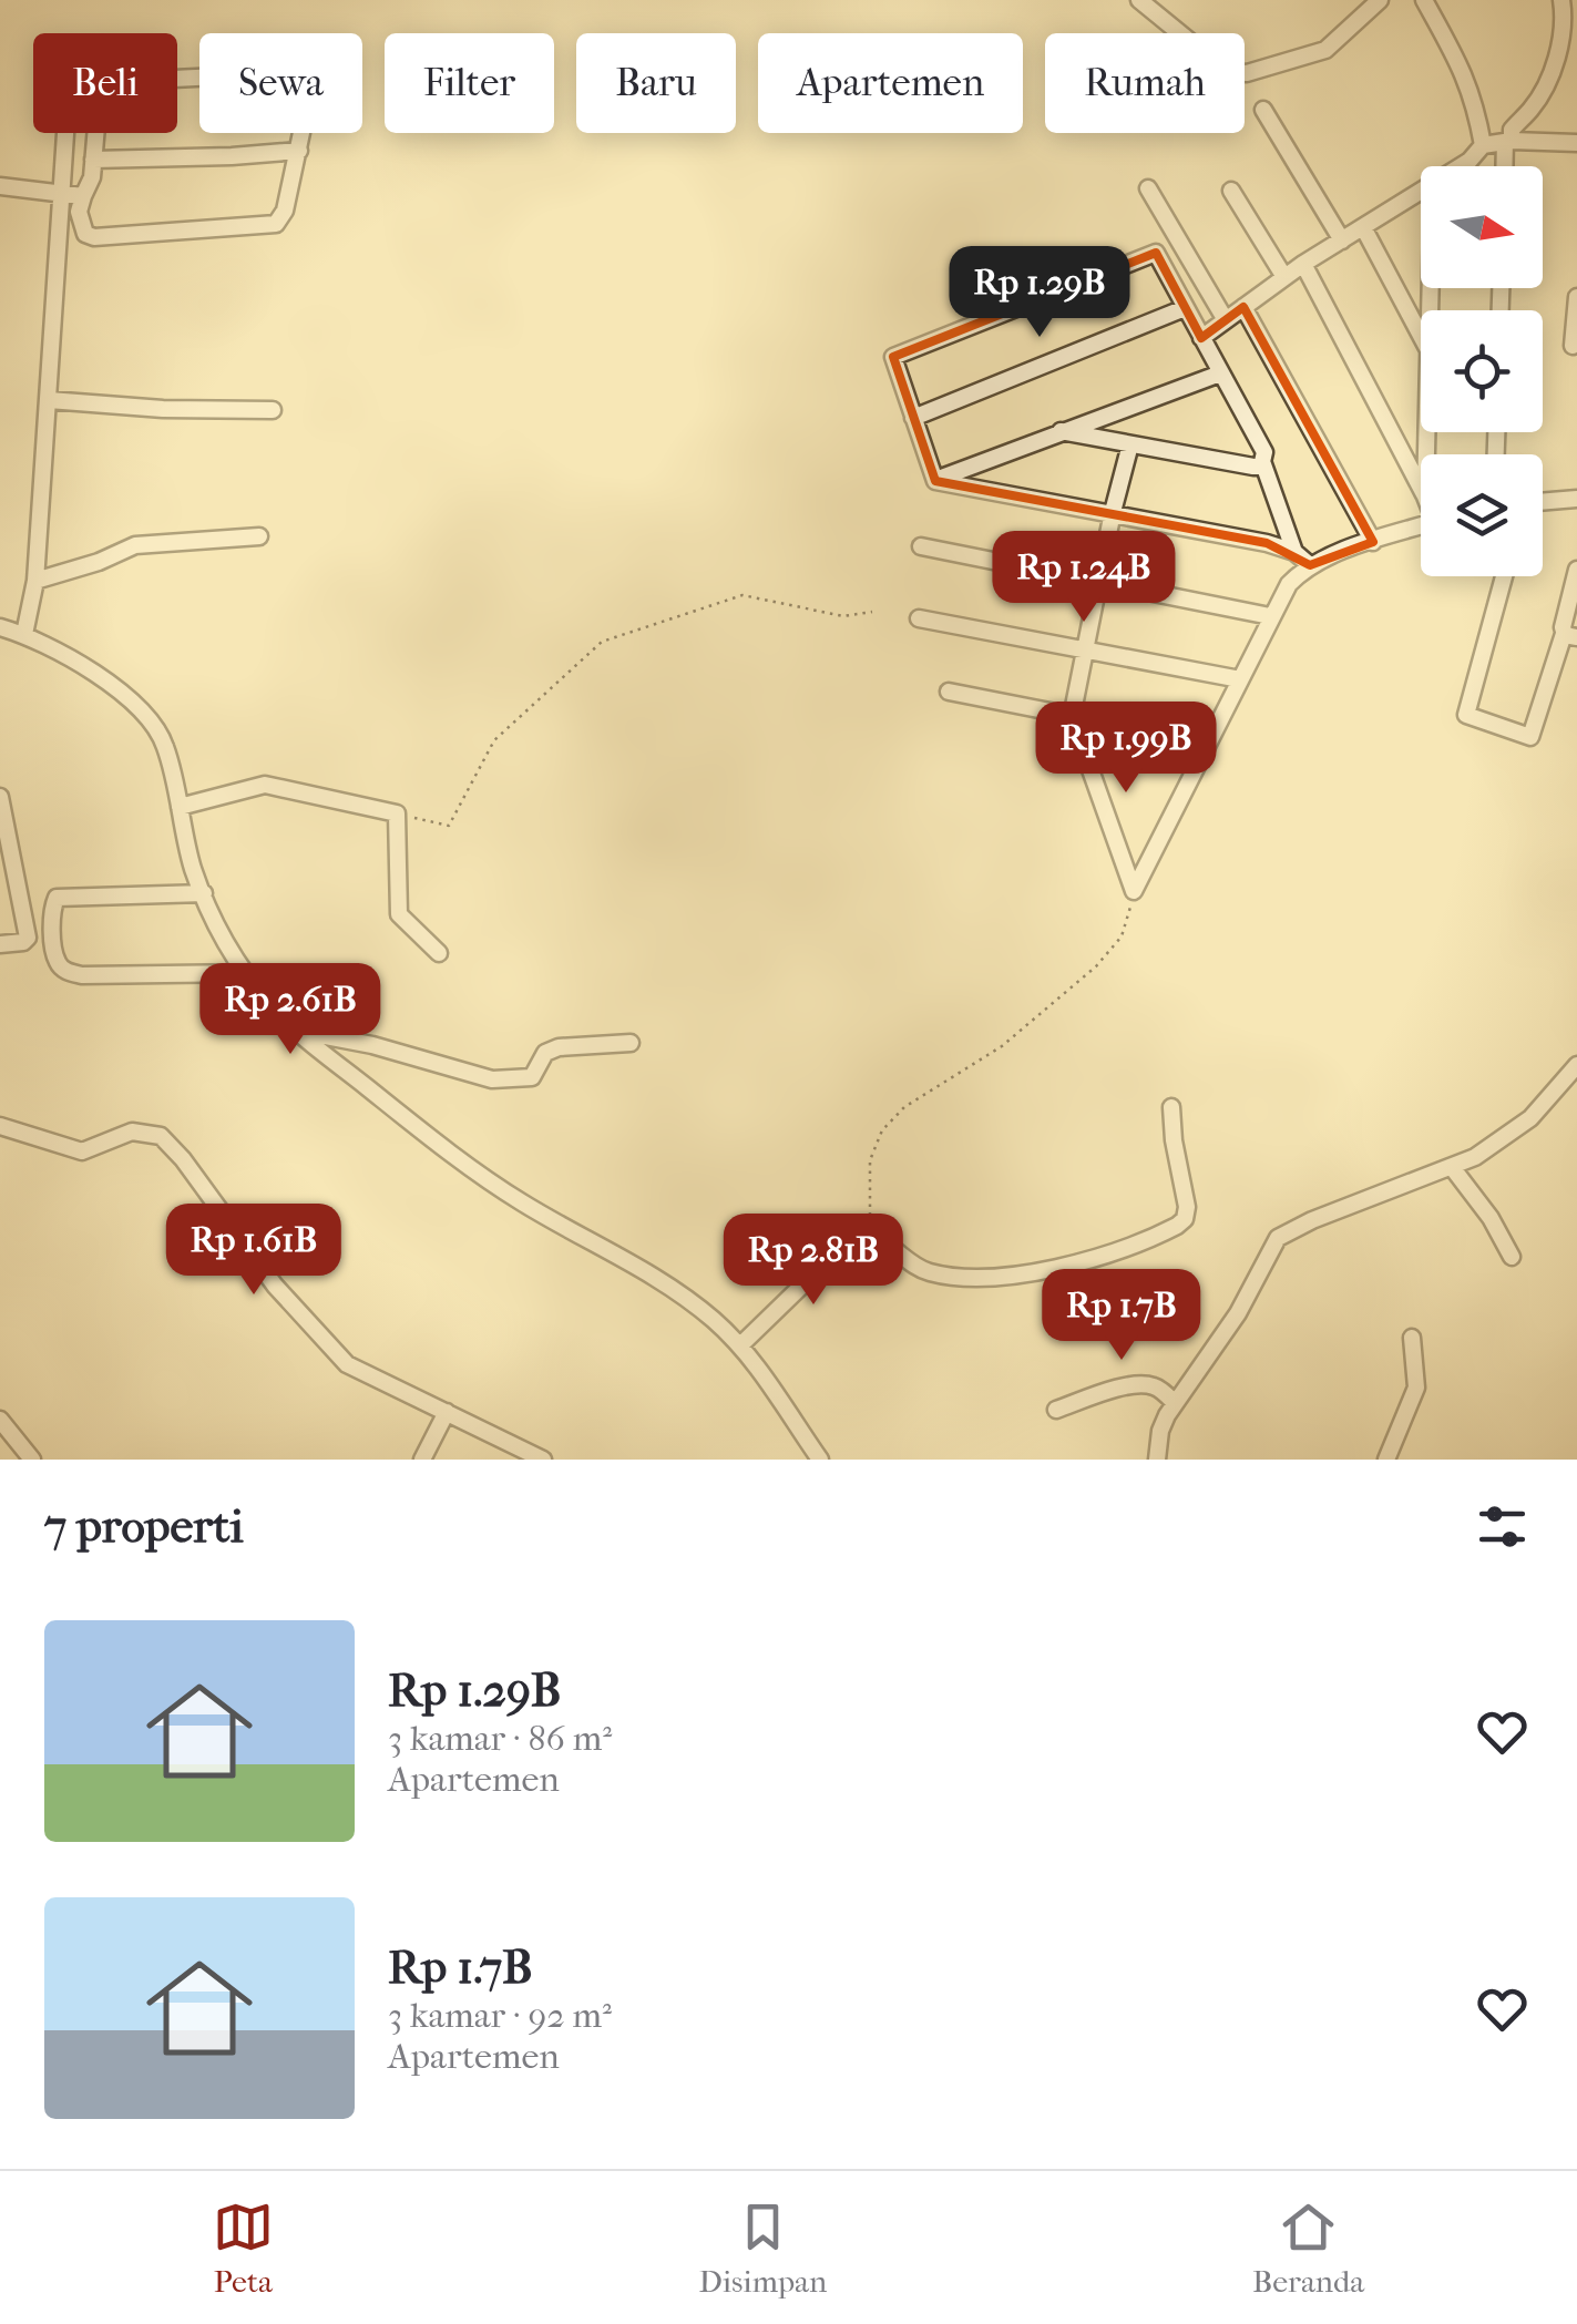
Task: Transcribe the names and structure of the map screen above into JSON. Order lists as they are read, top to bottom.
{
  "north": "right",
  "page": {
    "chip": [
      "Beli",
      "Sewa",
      "Filter",
      "Baru",
      "Apartemen",
      "Rumah"
    ],
    "price": [
      "Rp 1.29B",
      "Rp 1.24B",
      "Rp 1.99B",
      "Rp 2.61B",
      "Rp 1.61B",
      "Rp 2.81B",
      "Rp 1.7B"
    ],
    "heading": "7 properti",
    "list": [
      {
        "name": "Rp 1.29B",
        "note": "3 kamar · 86 m² · Apartemen"
      },
      {
        "name": "Rp 1.7B",
        "note": "3 kamar · 92 m² · Apartemen"
      }
    ],
    "tabs": ["Peta", "Disimpan", "Beranda"]
  }
}
